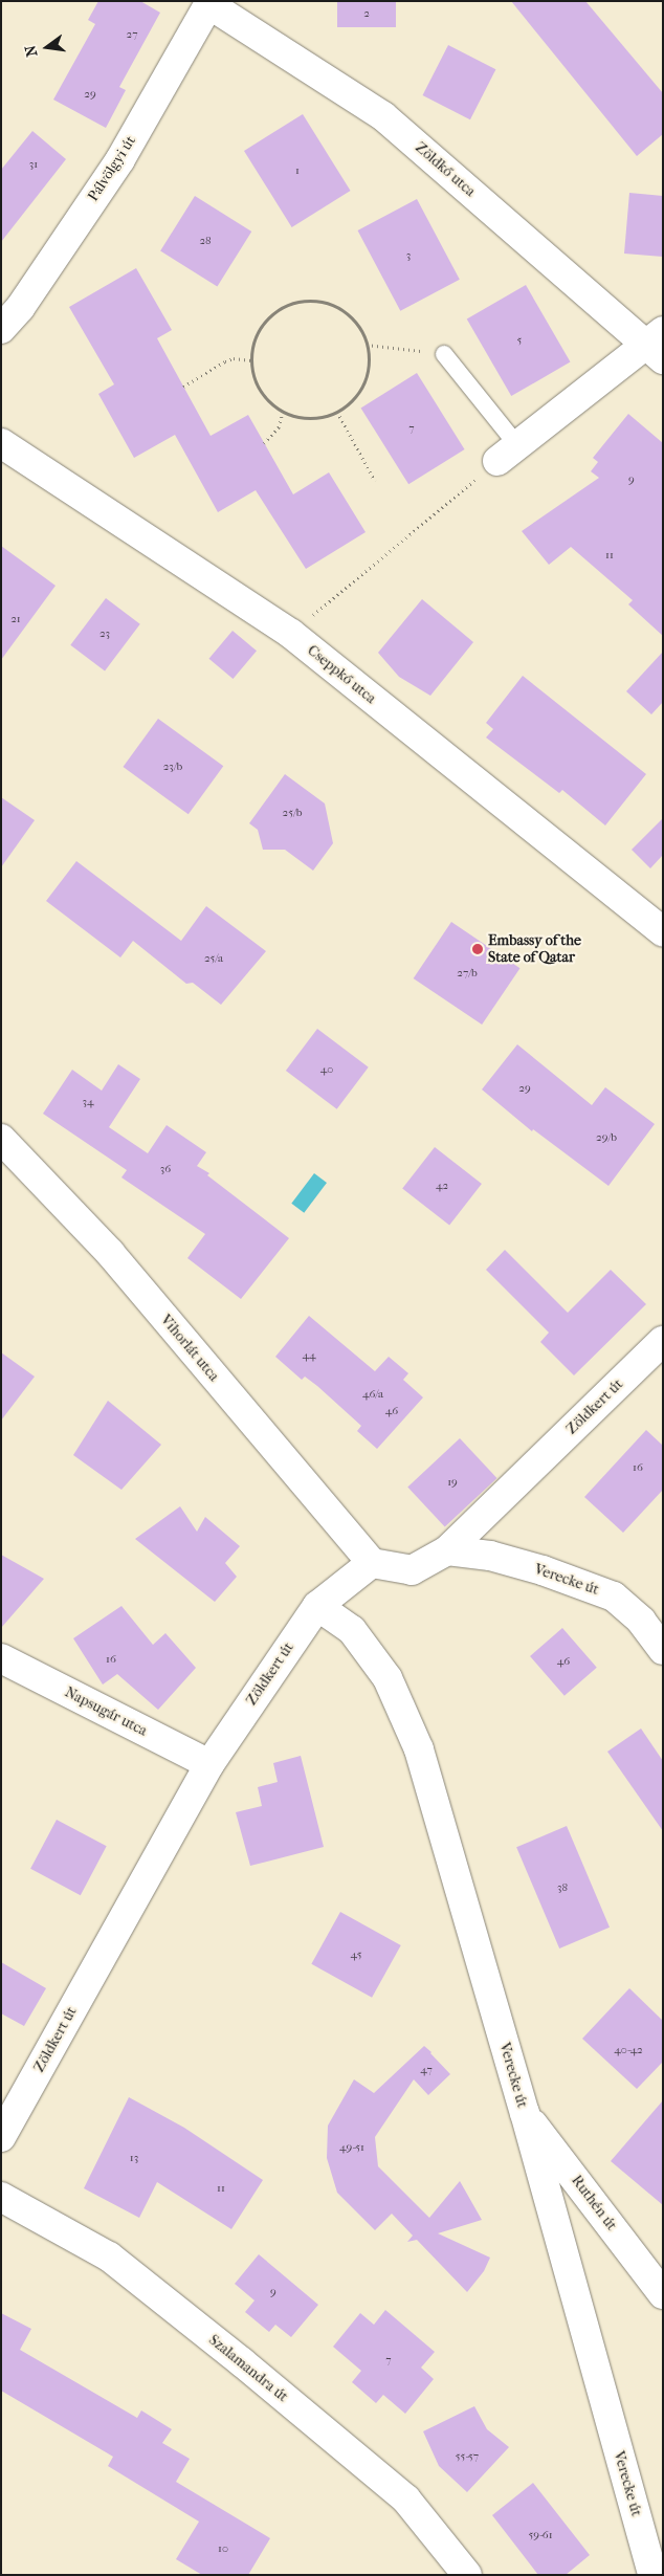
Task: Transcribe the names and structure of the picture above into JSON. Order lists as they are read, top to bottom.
{
  "streets": {
    "street": [
      "Pálvölgyi út",
      "Zöldkő utca",
      "Cseppkő utca",
      "Vihorlát utca",
      "Zöldkert út",
      "Verecke út",
      "Napsugár utca",
      "Ruthén út",
      "Szalamandra út"
    ]
  },
  "crossings": [
    ["Pálvölgyi út", "Zöldkő utca"],
    ["Vihorlát utca", "Zöldkert út"],
    ["Zöldkert út", "Verecke út"],
    ["Zöldkert út", "Napsugár utca"],
    ["Verecke út", "Ruthén út"]
  ],
  "places": ["Embassy of the State of Qatar"],
  "house_numbers": [
    "2",
    "27",
    "29",
    "31",
    "1",
    "28",
    "3",
    "5",
    "7",
    "9",
    "11",
    "21",
    "23",
    "23/b",
    "25/b",
    "25/a",
    "27/b",
    "40",
    "29",
    "34",
    "29/b",
    "36",
    "42",
    "44",
    "46/a",
    "46",
    "16",
    "19",
    "16",
    "46",
    "38",
    "45",
    "40-42",
    "47",
    "49-51",
    "13",
    "11",
    "9",
    "7",
    "55-57",
    "59-61",
    "10"
  ],
  "north": "left"
}
